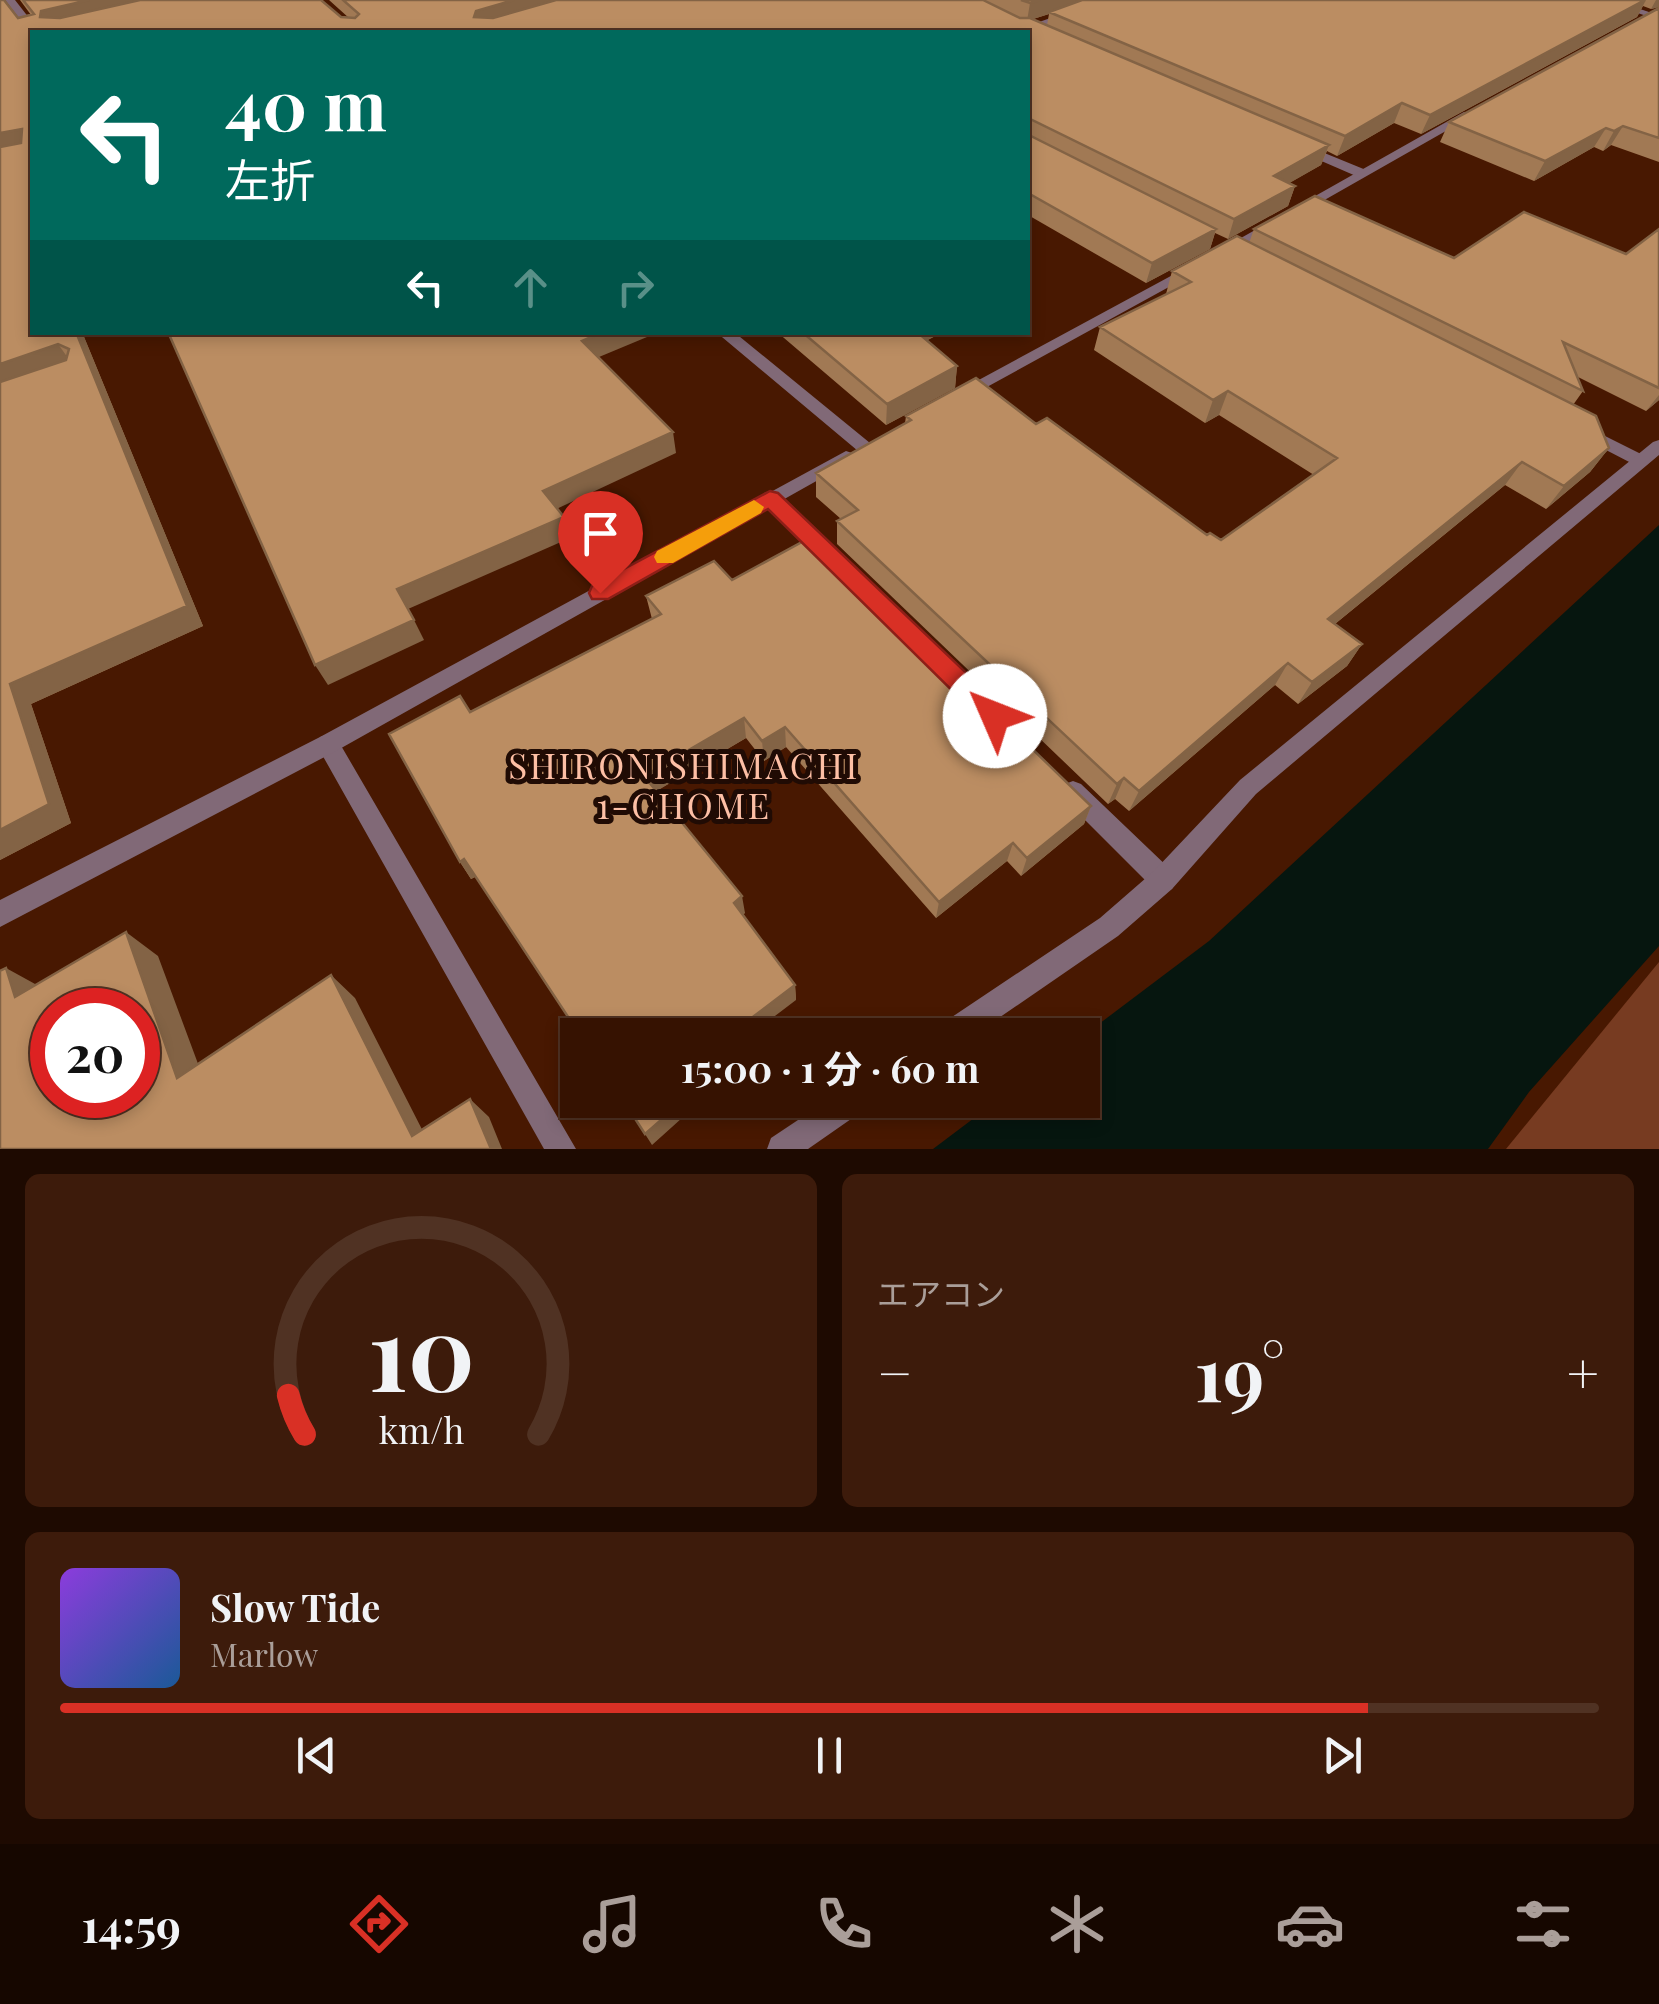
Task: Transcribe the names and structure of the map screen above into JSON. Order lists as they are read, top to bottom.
{
  "districts": ["SHIRONISHIMACHI 1-CHOME"],
  "page": {
    "turn": ["40 m", "左折"],
    "limit": "20",
    "trip": "15:00 · 1 分 · 60 m",
    "tile": "エアコン",
    "heat": ["−", "19°", "+"],
    "song": ["Slow Tide", "Marlow"],
    "tabs": "14:59",
    "gauge": ["10", "km/h"]
  }
}
